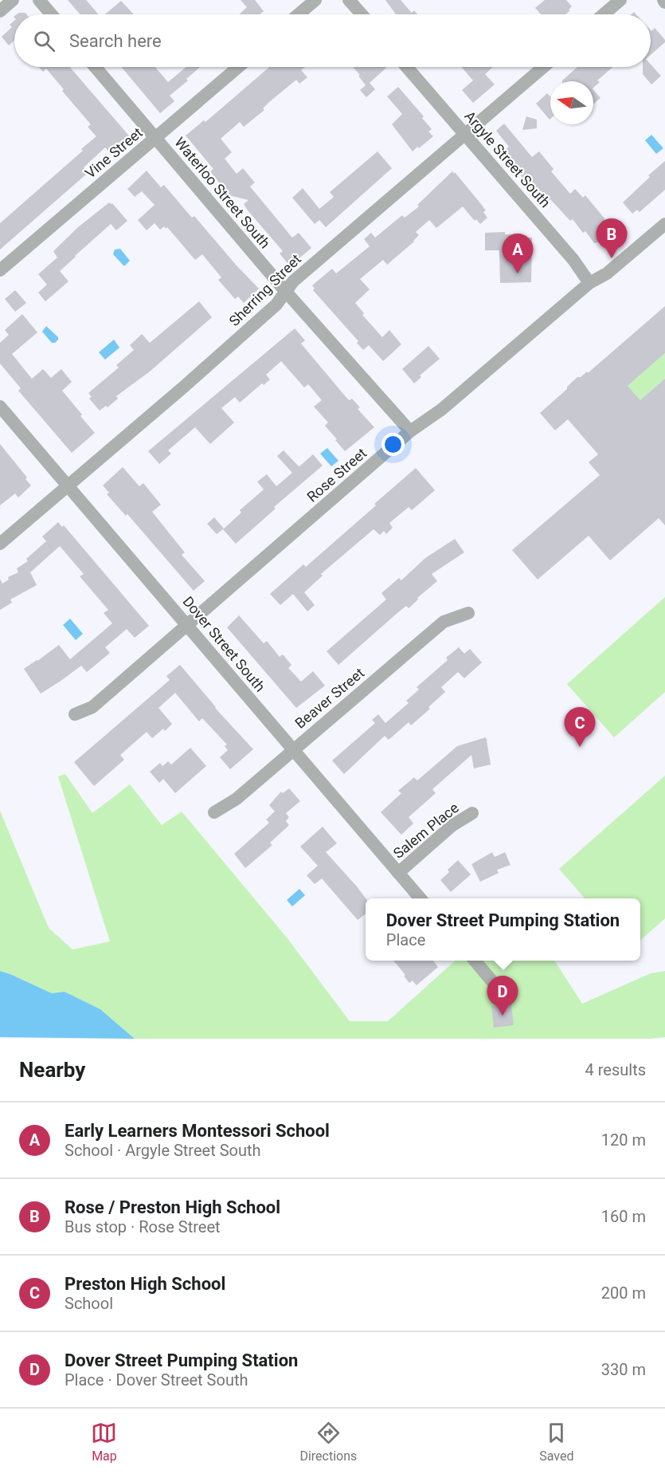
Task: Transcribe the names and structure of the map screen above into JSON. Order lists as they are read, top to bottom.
{
  "streets": {
    "street": [
      "Vine Street",
      "Argyle Street South",
      "Waterloo Street South",
      "Sherring Street",
      "Rose Street",
      "Dover Street South",
      "Beaver Street",
      "Salem Place"
    ]
  },
  "crossings": [
    ["Vine Street", "Waterloo Street South"],
    ["Argyle Street South", "Sherring Street"],
    ["Argyle Street South", "Rose Street"],
    ["Waterloo Street South", "Sherring Street"],
    ["Waterloo Street South", "Rose Street"],
    ["Sherring Street", "Dover Street South"],
    ["Rose Street", "Dover Street South"],
    ["Dover Street South", "Beaver Street"],
    ["Dover Street South", "Salem Place"]
  ],
  "north": "left",
  "page": {
    "search": "Search here",
    "pins": [
      "B",
      "A",
      "C",
      "D"
    ],
    "popup": ["Dover Street Pumping Station", "Place"],
    "heading": ["Nearby", "4 results"],
    "list": [
      {
        "mark": "A",
        "name": "Early Learners Montessori School",
        "note": "School · Argyle Street South",
        "value": "120 m"
      },
      {
        "mark": "B",
        "name": "Rose / Preston High School",
        "note": "Bus stop · Rose Street",
        "value": "160 m"
      },
      {
        "mark": "C",
        "name": "Preston High School",
        "note": "School",
        "value": "200 m"
      },
      {
        "mark": "D",
        "name": "Dover Street Pumping Station",
        "note": "Place · Dover Street South",
        "value": "330 m"
      }
    ],
    "nav": ["Map", "Directions", "Saved"]
  }
}
